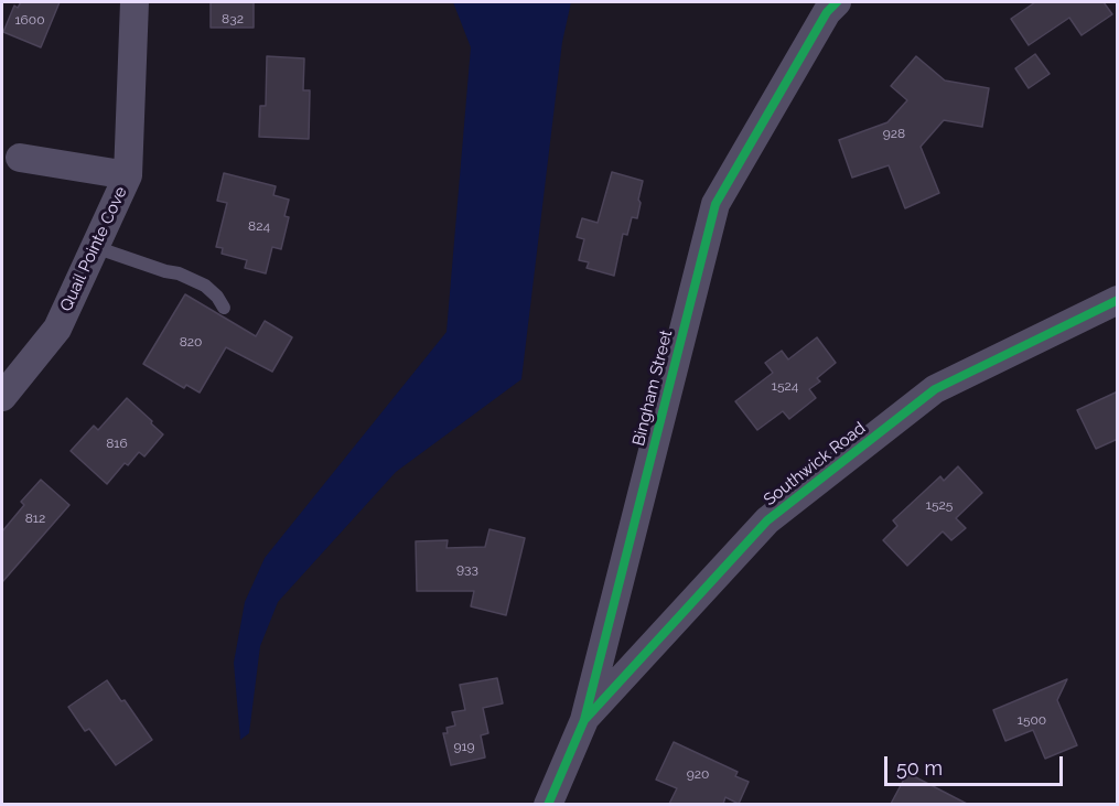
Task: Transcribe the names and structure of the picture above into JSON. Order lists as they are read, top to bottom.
{
  "streets": {
    "street": ["Quail Pointe Cove", "Bingham Street", "Southwick Road"]
  },
  "crossings": [
    ["Bingham Street", "Southwick Road"]
  ],
  "house_numbers": [
    "832",
    "1600",
    "928",
    "824",
    "820",
    "1524",
    "816",
    "1525",
    "812",
    "933",
    "1500",
    "919",
    "920"
  ],
  "scale_bar": "50 m"
}
